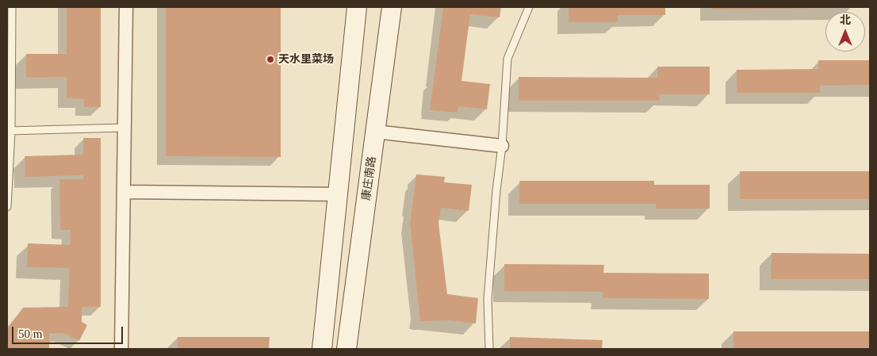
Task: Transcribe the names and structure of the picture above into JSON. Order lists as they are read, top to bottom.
{
  "streets": {
    "main road": ["康庄南路"]
  },
  "places": ["天水里菜场"],
  "scale_bar": "50 m",
  "north": "top"
}
